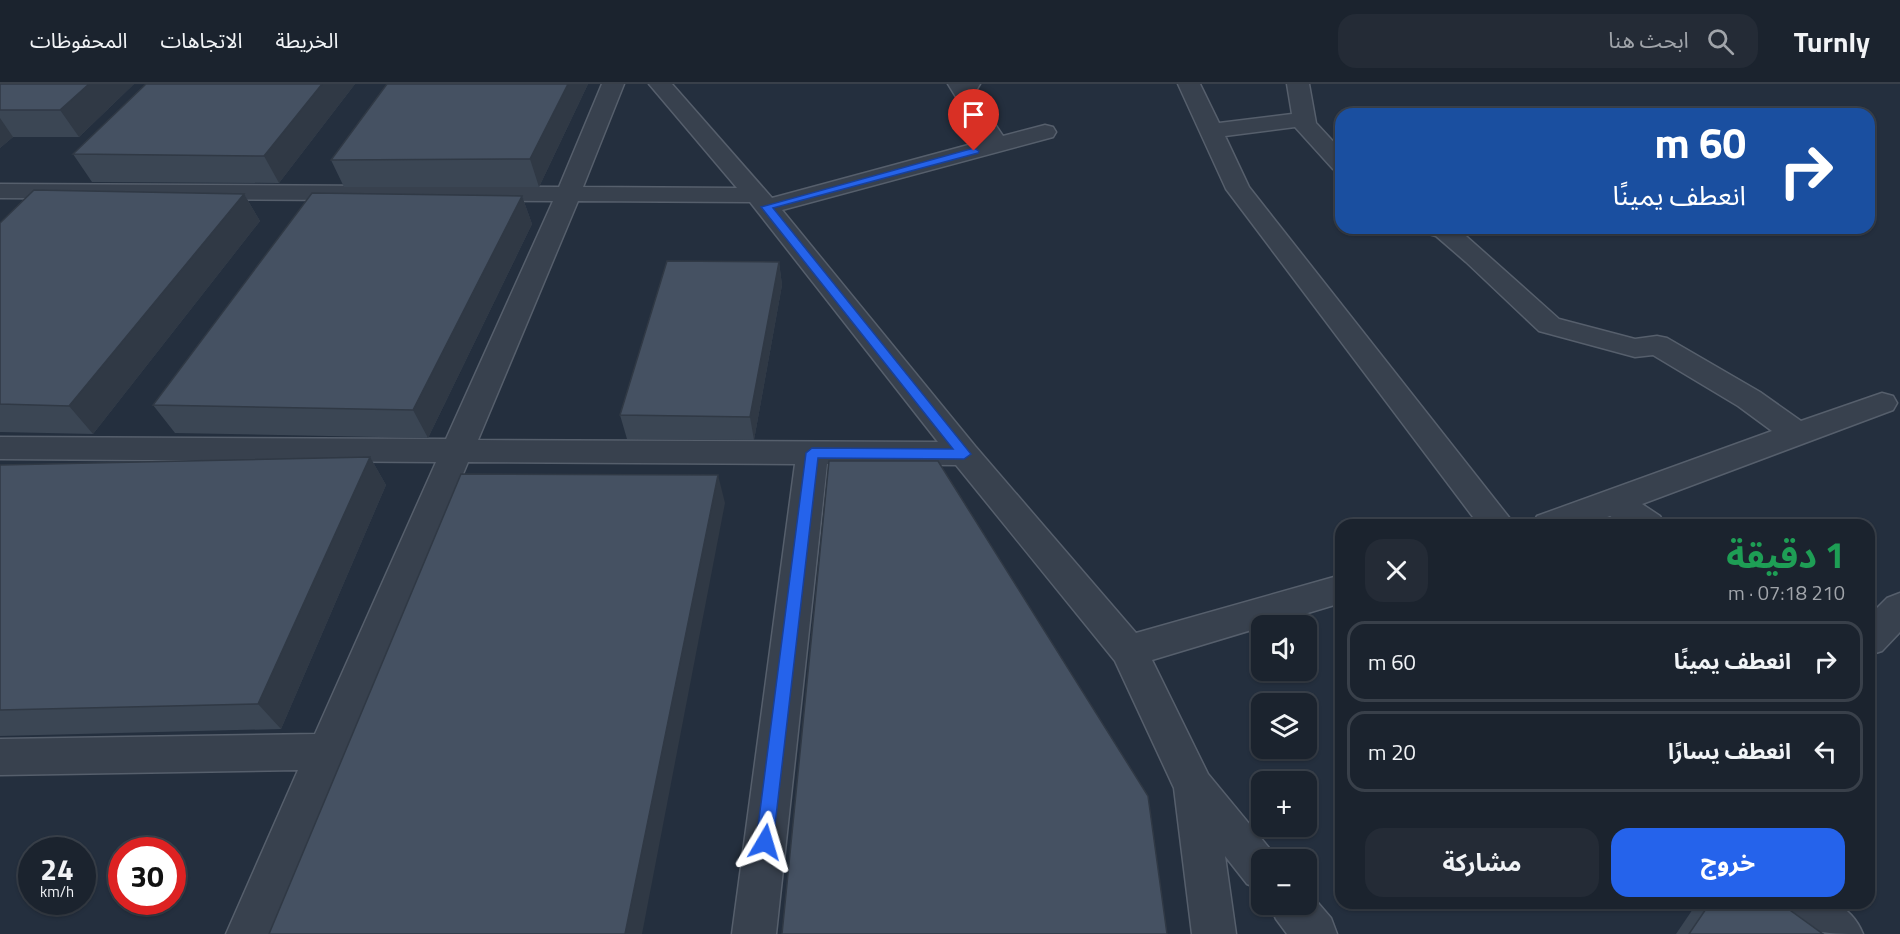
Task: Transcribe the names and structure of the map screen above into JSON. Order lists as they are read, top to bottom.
{
  "page": {
    "header": "Turnly",
    "search": "ابحث هنا",
    "nav": ["الخريطة", "الاتجاهات", "المحفوظات"],
    "turn": ["60 m", "انعطف يمينًا"],
    "heading": ["1 دقيقة", "210 m · 07:18"],
    "map_buttons": ["+", "−"],
    "list": [
      {
        "name": "انعطف يمينًا",
        "value": "60 m"
      },
      {
        "name": "انعطف يسارًا",
        "value": "20 m"
      }
    ],
    "buttons": ["خروج", "مشاركة"],
    "speed": "24 km/h",
    "limit": "30"
  }
}
